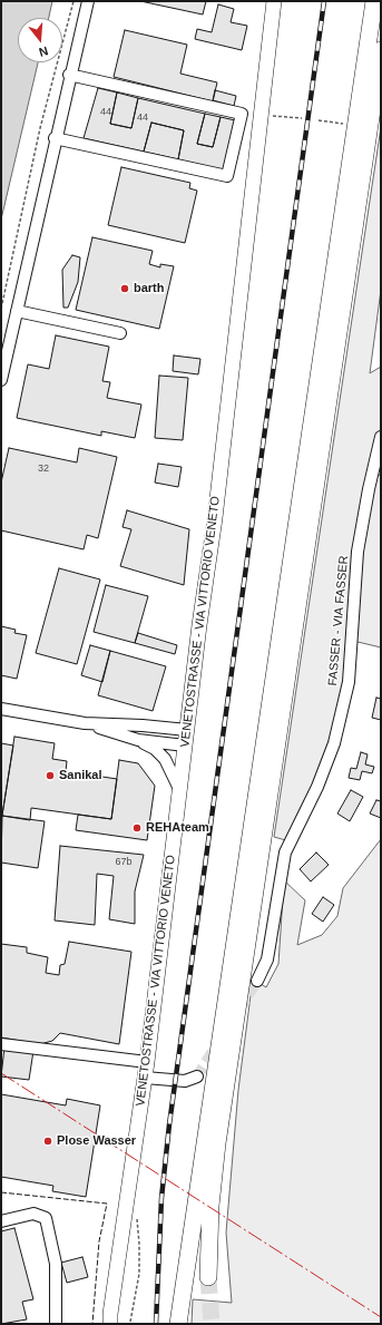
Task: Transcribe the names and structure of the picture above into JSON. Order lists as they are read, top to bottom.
{
  "streets": {
    "main road": ["VENETOSTRASSE - VIA VITTORIO VENETO"],
    "street": ["FASSER - VIA FASSER"]
  },
  "places": [
    "barth",
    "Sanikal",
    "REHAteam",
    "Plose Wasser"
  ],
  "house_numbers": [
    "44",
    "44",
    "32",
    "67b"
  ],
  "north": "bottom"
}
